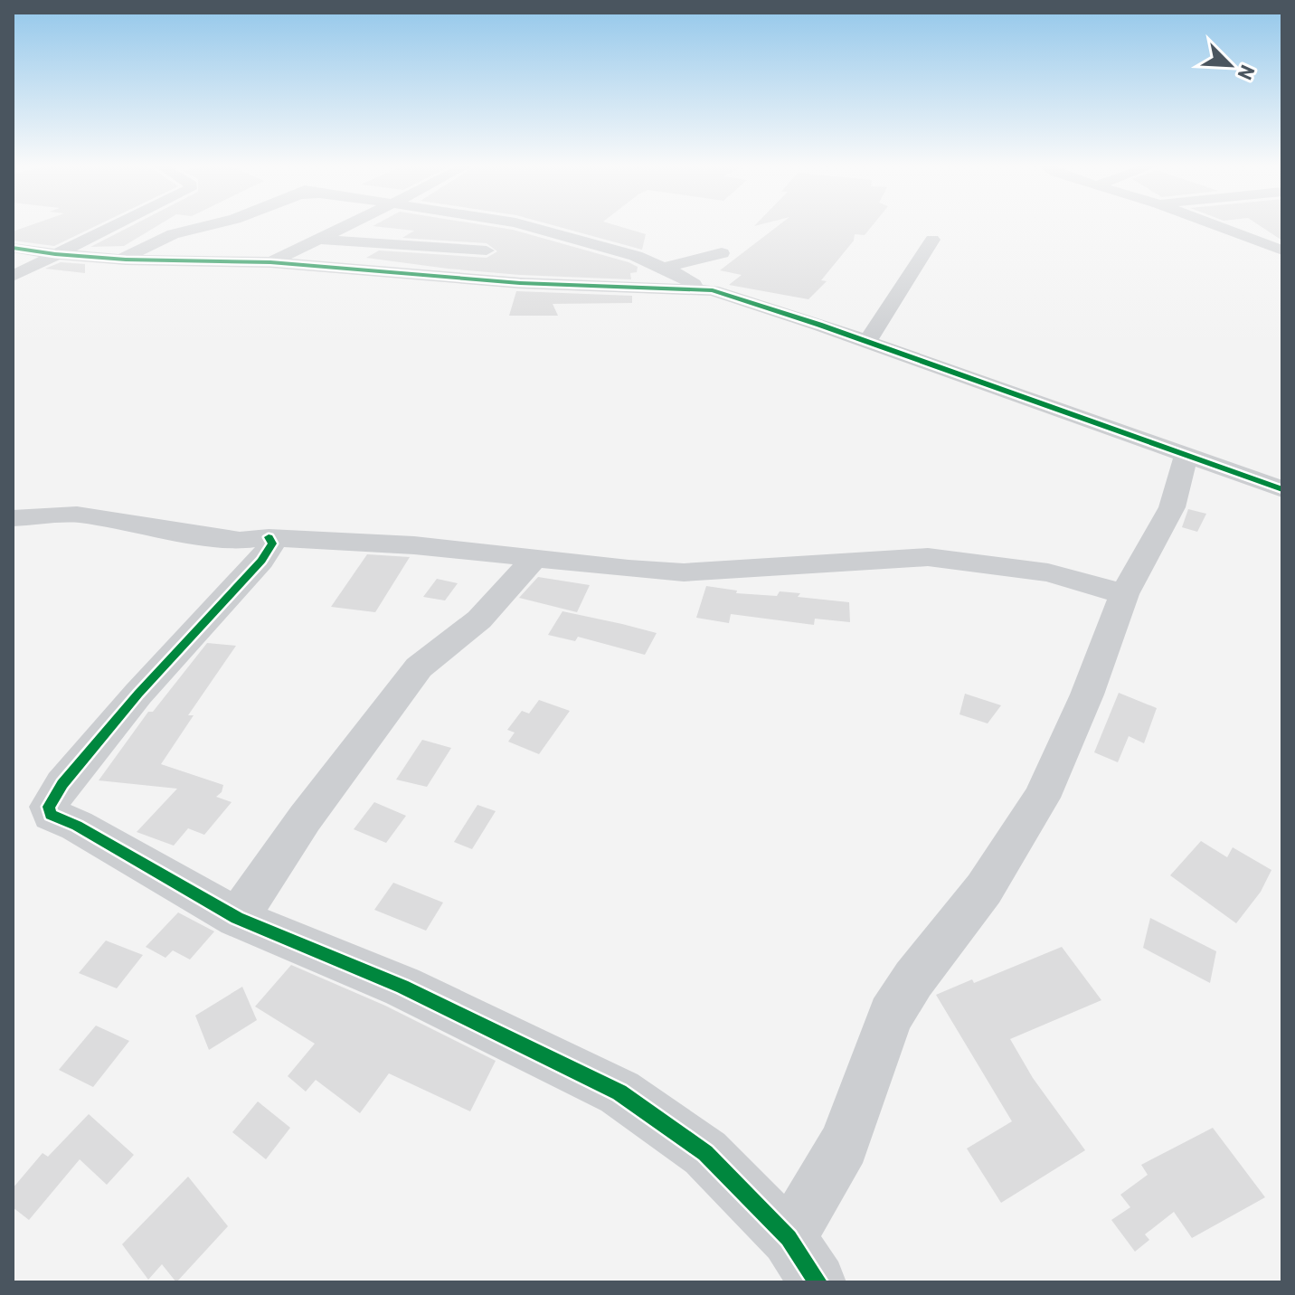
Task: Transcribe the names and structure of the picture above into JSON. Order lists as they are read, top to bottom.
{
  "north": "bottom right"
}
